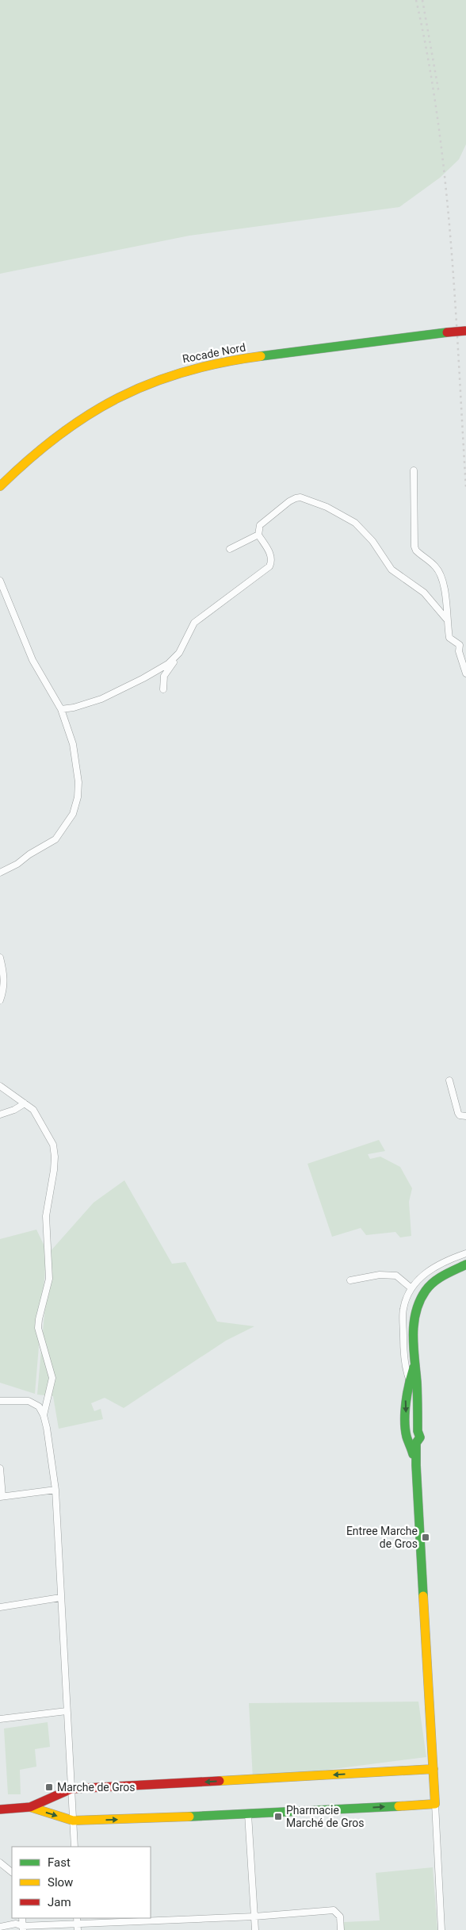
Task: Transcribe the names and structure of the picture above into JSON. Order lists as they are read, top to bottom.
{
  "streets": {
    "main road": ["Rocade Nord"]
  },
  "places": {
    "transit": ["Entree Marche de Gros", "Marche de Gros", "Pharmacie Marché de Gros"]
  },
  "legend": ["Fast", "Slow", "Jam"]
}
